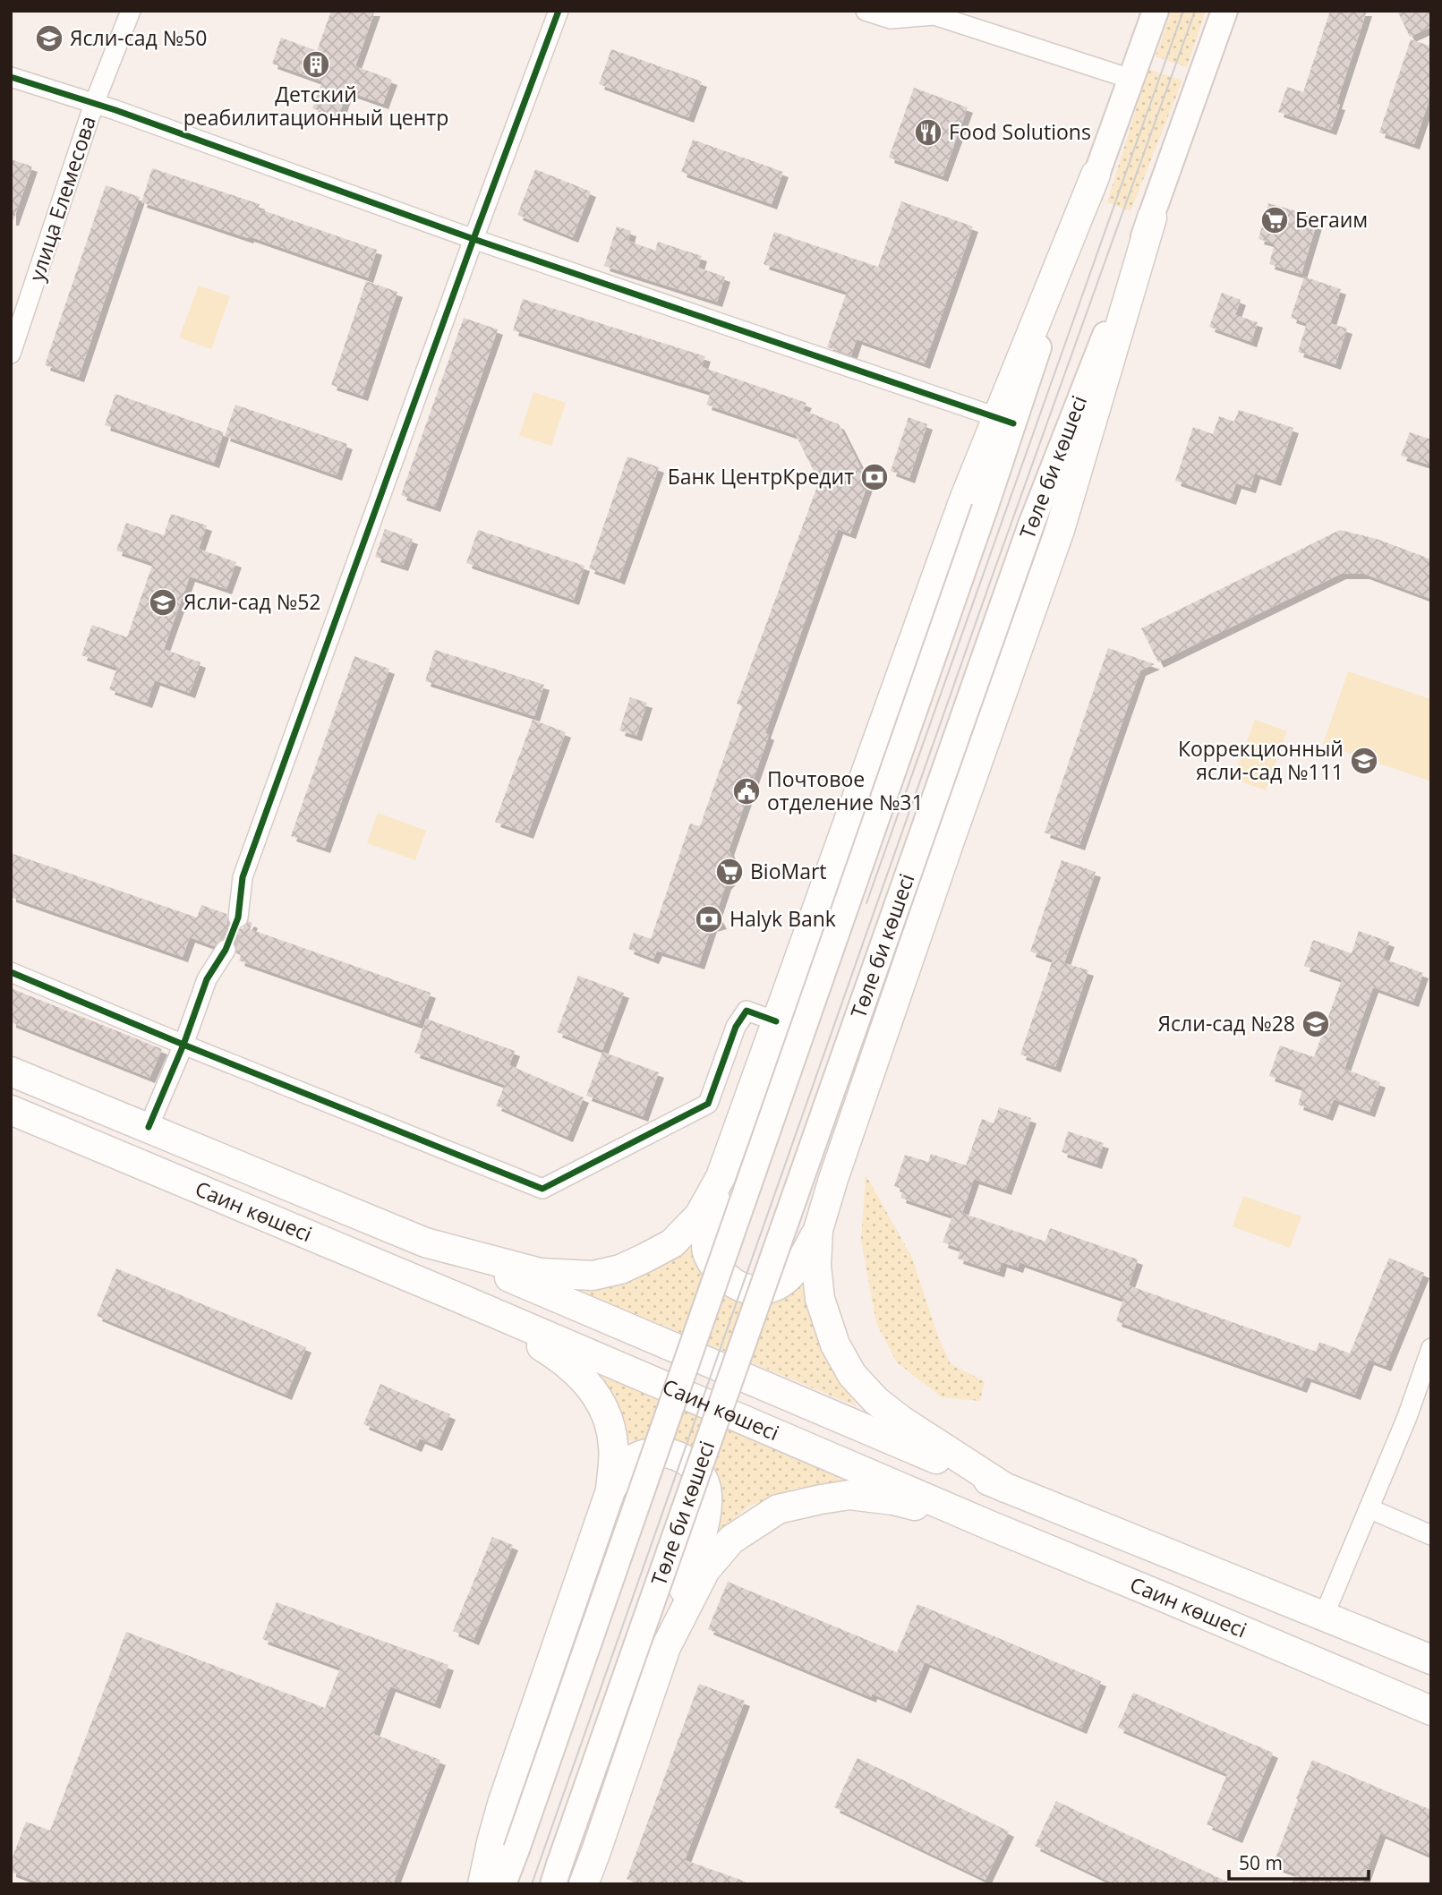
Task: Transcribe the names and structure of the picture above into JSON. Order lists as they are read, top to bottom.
{
  "streets": {
    "main road": ["Төле би көшесі", "Саин көшесі"],
    "street": ["улица Елемесова"]
  },
  "places": {
    "school or university": [
      "Ясли-сад №50",
      "Ясли-сад №52",
      "Коррекционный ясли-сад №111",
      "Ясли-сад №28"
    ],
    "building": ["Детский реабилитационный центр"],
    "restaurant": ["Food Solutions"],
    "supermarket": ["Бегаим", "BioMart"],
    "bank": ["Банк ЦентрКредит", "Halyk Bank"],
    "public building": ["Почтовое отделение №31"]
  },
  "scale_bar": "50 m"
}
